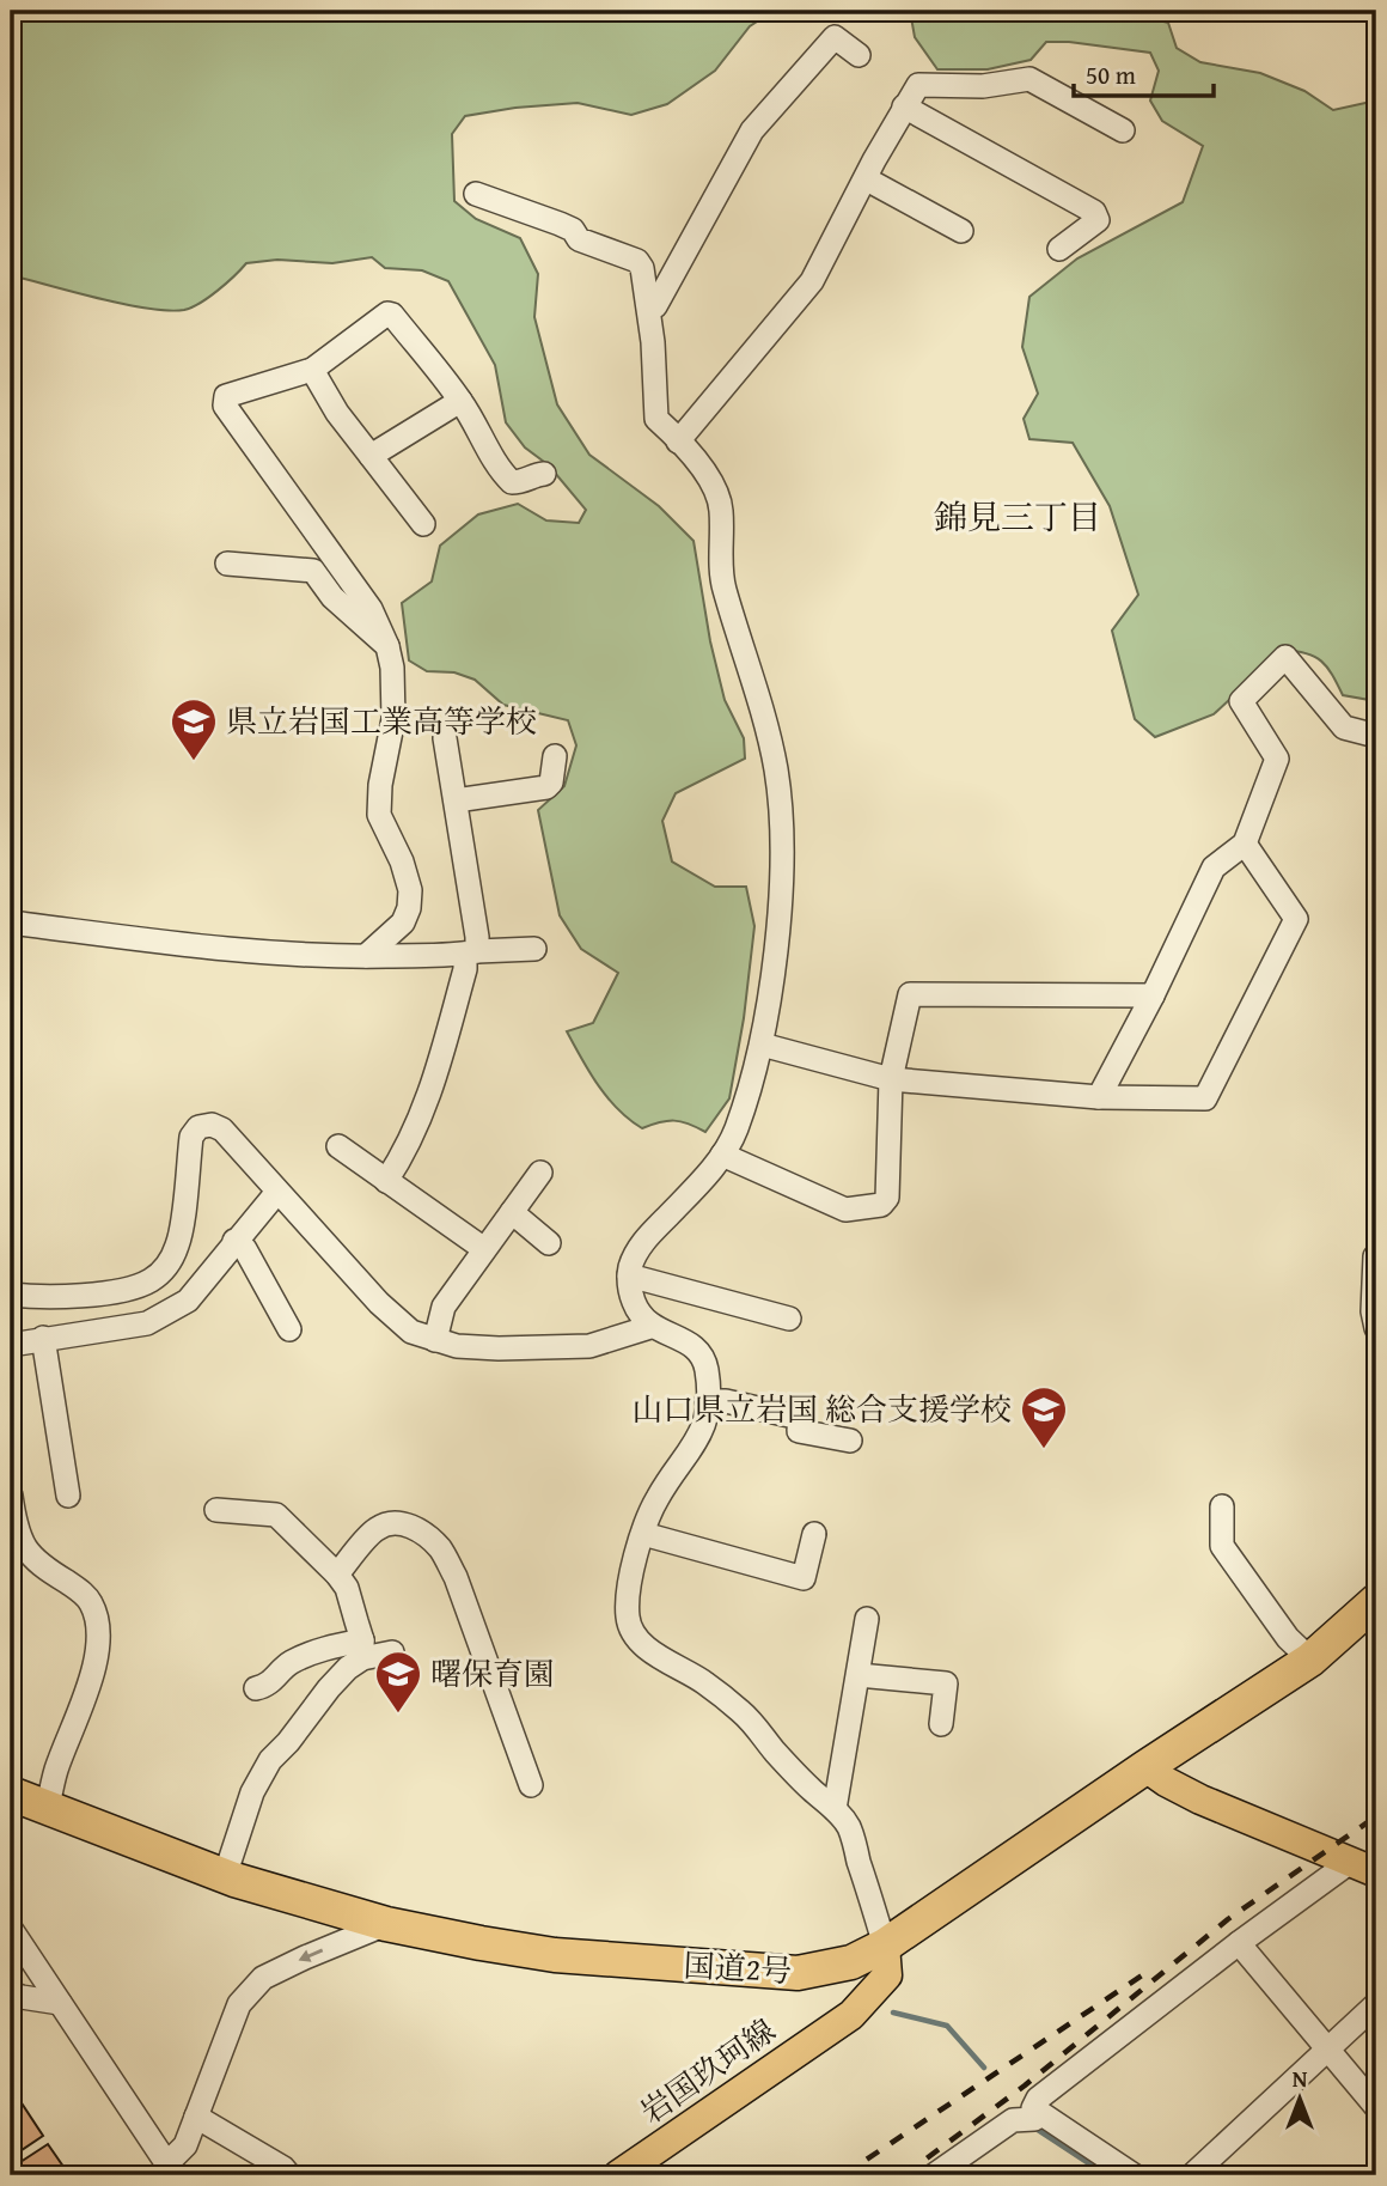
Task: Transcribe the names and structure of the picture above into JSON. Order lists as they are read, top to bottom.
{
  "streets": {
    "highway": ["国道2号"],
    "main road": ["岩国玖珂線"]
  },
  "crossings": [
    ["国道2号", "岩国玖珂線"]
  ],
  "districts": ["錦見三丁目"],
  "places": {
    "school or university": ["県立岩国工業高等学校", "山口県立岩国 総合支援学校", "曙保育園"]
  },
  "scale_bar": "50 m",
  "north": "top"
}
